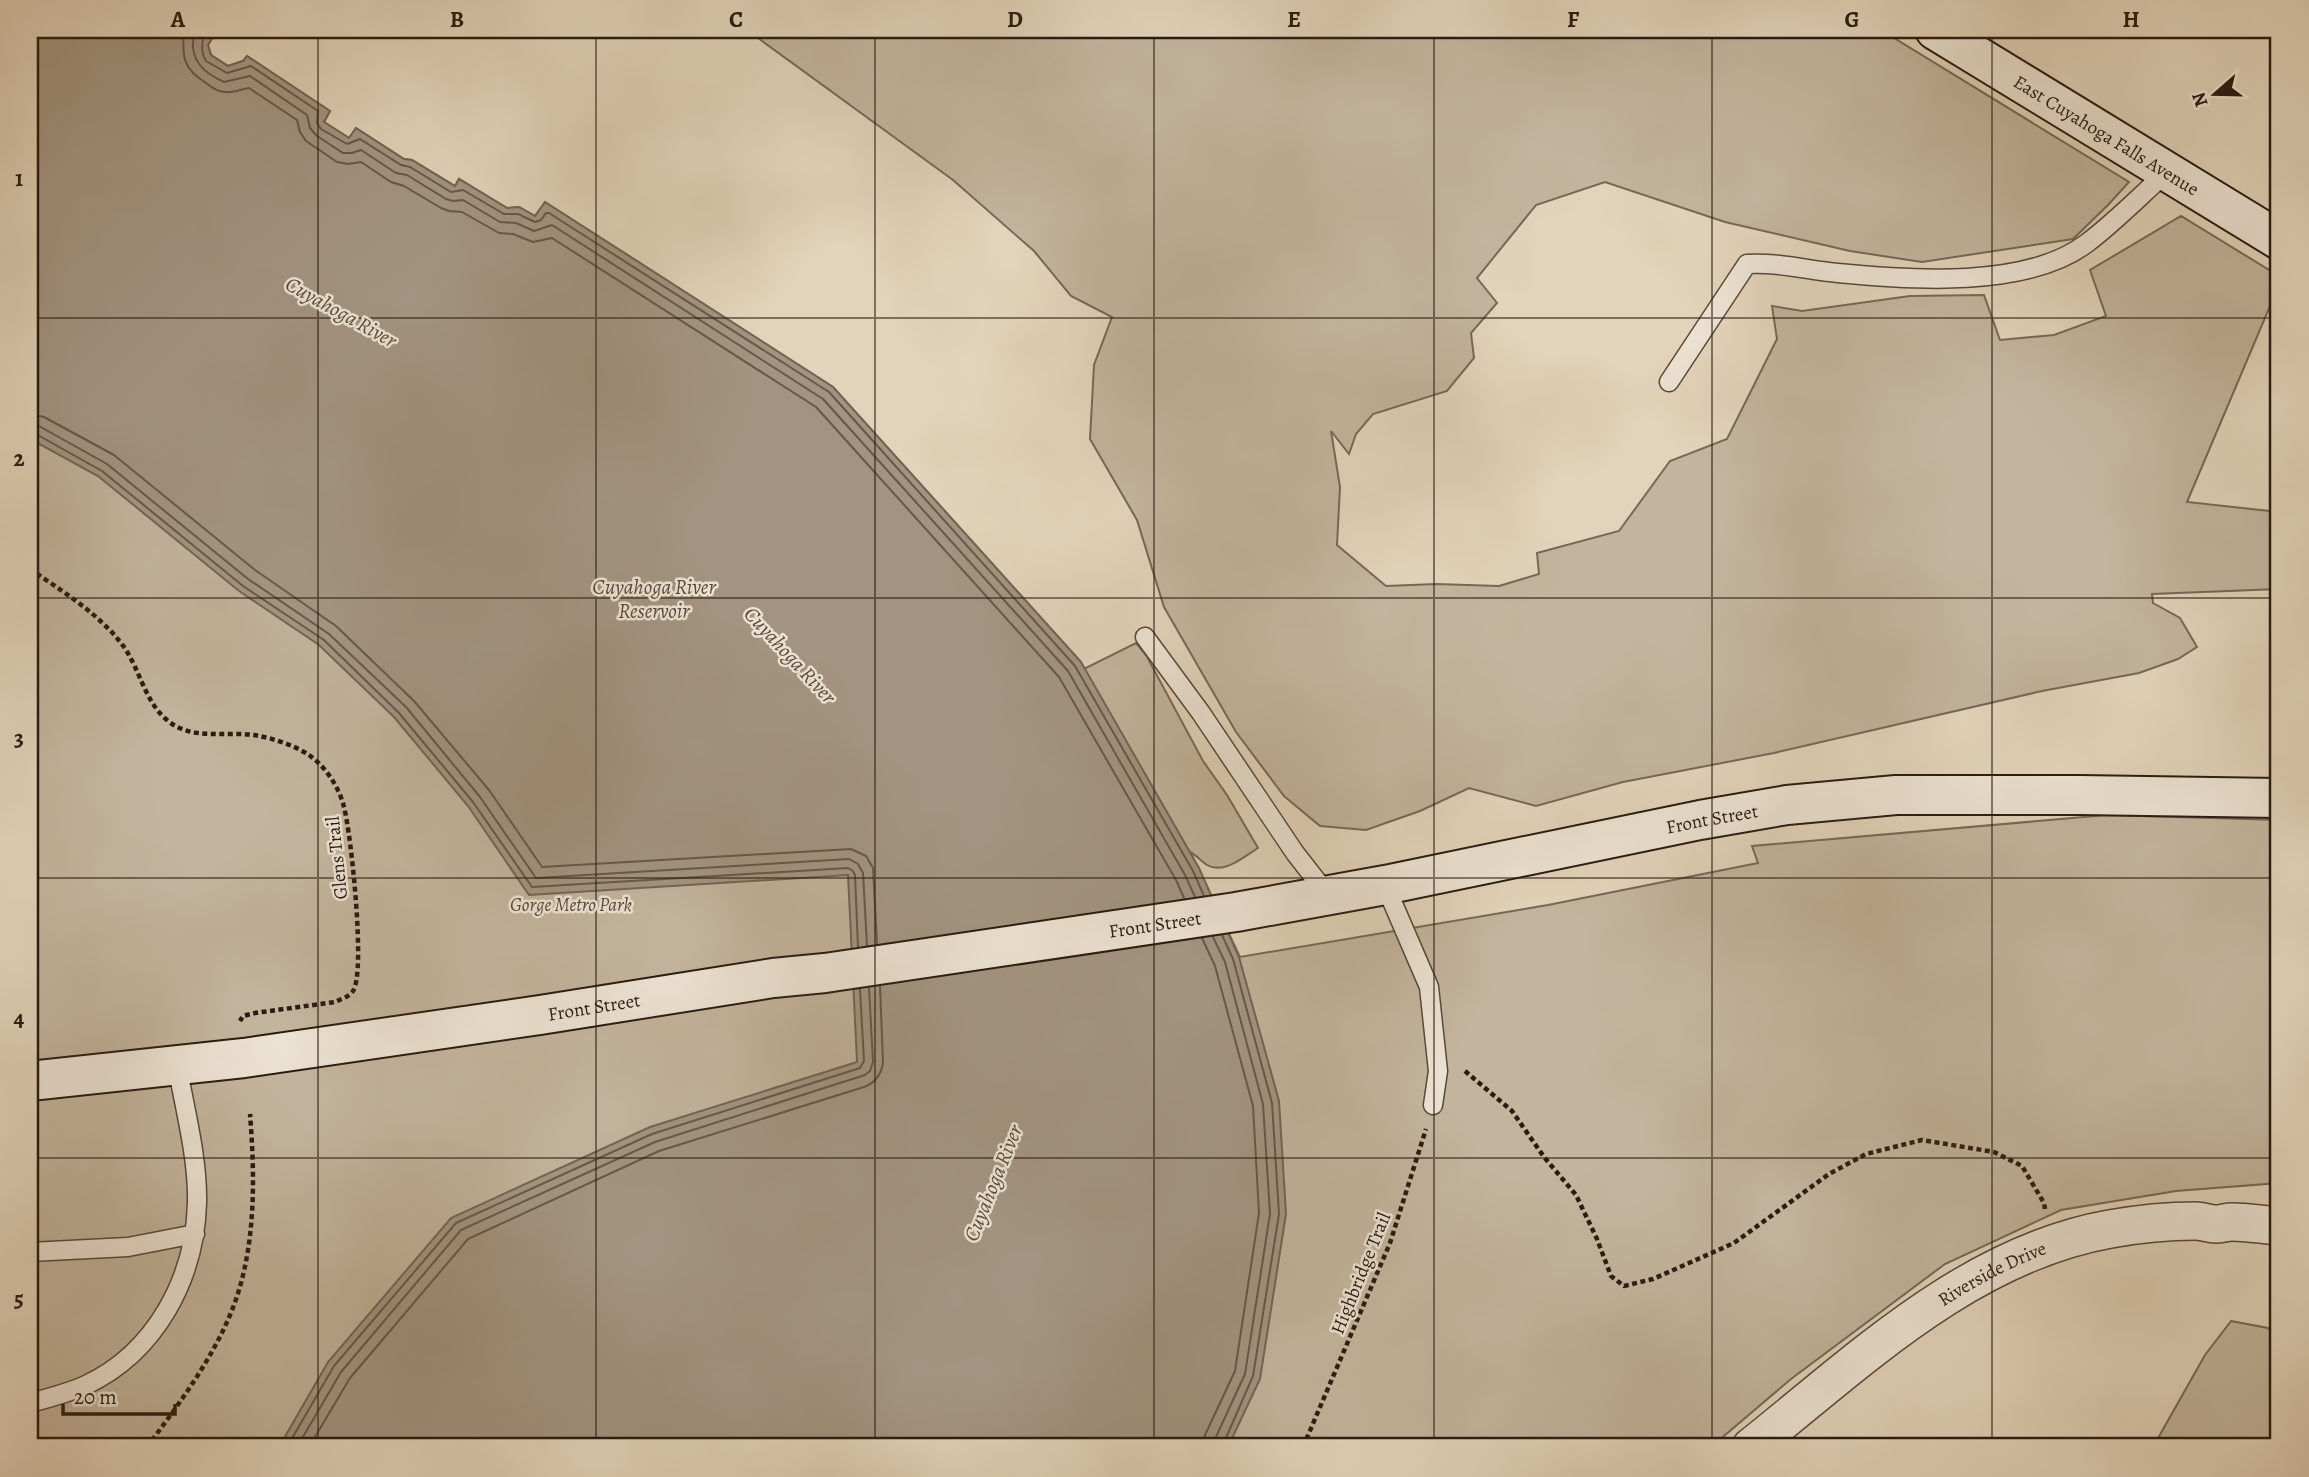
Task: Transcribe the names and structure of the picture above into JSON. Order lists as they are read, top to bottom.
{
  "streets": {
    "street": ["East Cuyahoga Falls Avenue", "Front Street", "Riverside Drive"],
    "path": ["Glens Trail", "Highbridge Trail"]
  },
  "water": ["Cuyahoga River", "Cuyahoga River Reservoir"],
  "parks": ["Gorge Metro Park"],
  "scale_bar": "20 m",
  "north": "left",
  "grid": {
    "columns": [
      "A",
      "B",
      "C",
      "D",
      "E",
      "F",
      "G",
      "H"
    ],
    "rows": [
      "1",
      "2",
      "3",
      "4",
      "5"
    ]
  }
}
